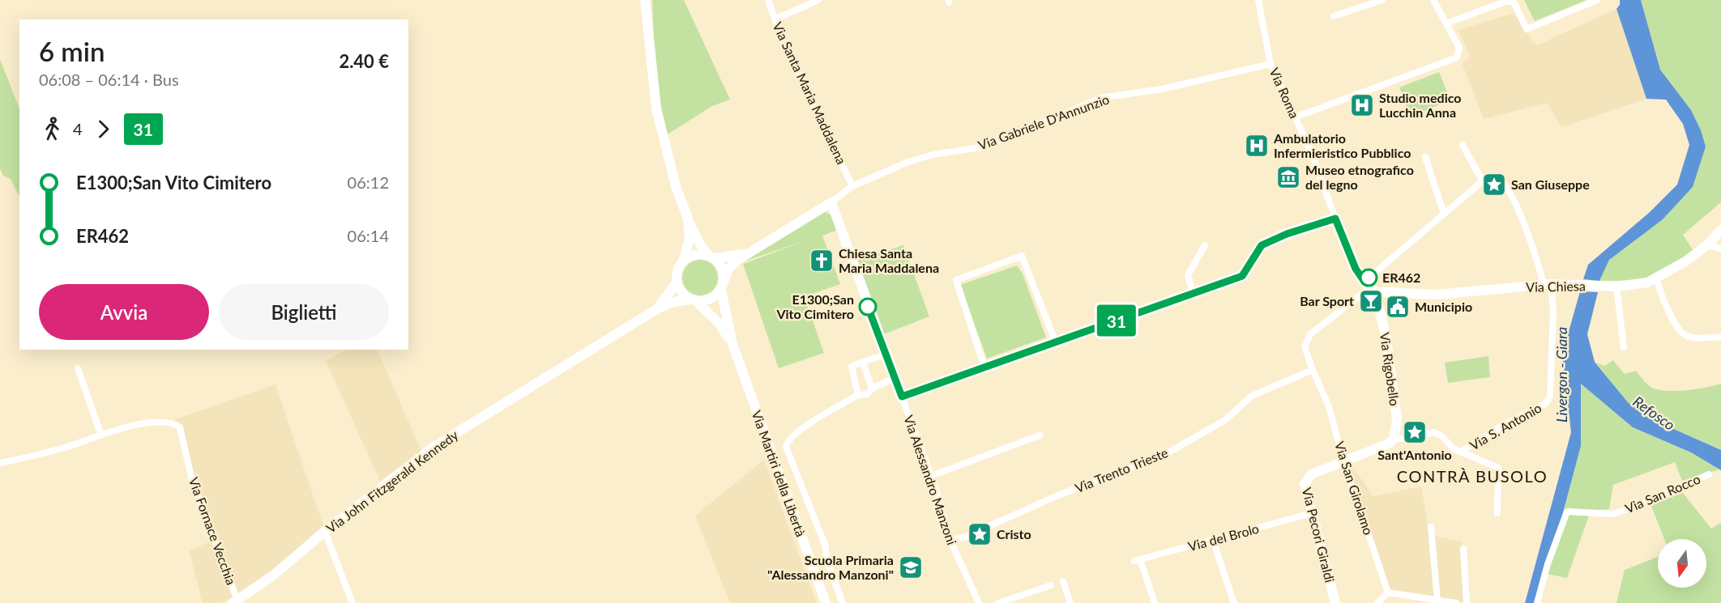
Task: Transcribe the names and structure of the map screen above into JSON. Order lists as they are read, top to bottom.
{
  "streets": {
    "main road": [
      "Via Roma",
      "Via Gabriele D'Annunzio",
      "Via Chiesa",
      "Via Rigobello",
      "Via Martiri della Libertà",
      "Via Alessandro Manzoni",
      "Via John Fitzgerald Kennedy",
      "Via Pecori Giraldi"
    ],
    "street": [
      "Via Santa Maria Maddalena",
      "Via S. Antonio",
      "Via Trento Trieste",
      "Via San Girolamo",
      "Via San Rocco",
      "Via Fornace Vecchia",
      "Via del Brolo"
    ]
  },
  "crossings": [
    ["Via Santa Maria Maddalena", "Via Gabriele D'Annunzio"],
    ["Via Roma", "Via Gabriele D'Annunzio"],
    ["Via Roma", "Via Chiesa"],
    ["Via Roma", "Via Rigobello"],
    ["Via Gabriele D'Annunzio", "Via Martiri della Libertà"],
    ["Via Gabriele D'Annunzio", "Via Alessandro Manzoni"],
    ["Via Gabriele D'Annunzio", "Via John Fitzgerald Kennedy"],
    ["Via Chiesa", "Via Rigobello"],
    ["Via Chiesa", "Via S. Antonio"],
    ["Via Trento Trieste", "Via Alessandro Manzoni"],
    ["Via Trento Trieste", "Via San Girolamo"],
    ["Via Martiri della Libertà", "Via John Fitzgerald Kennedy"],
    ["Via John Fitzgerald Kennedy", "Via Fornace Vecchia"],
    ["Via San Girolamo", "Via Pecori Giraldi"],
    ["Via Pecori Giraldi", "Via del Brolo"]
  ],
  "districts": ["CONTRÀ BUSOLO"],
  "water": ["Livergon - Giara", "Refosco"],
  "places": {
    "hospital": ["Studio medico Lucchin Anna", "Ambulatorio Infermieristico Pubblico"],
    "museum": ["Museo etnografico del legno"],
    "place": ["San Giuseppe", "Sant'Antonio", "Cristo"],
    "church": ["Chiesa Santa Maria Maddalena"],
    "other": ["ER462", "E1300;San Vito Cimitero"],
    "bar": ["Bar Sport"],
    "public building": ["Municipio"],
    "school or university": ["Scuola Primaria \"Alessandro Manzoni\""]
  },
  "lines": ["bus line 31"],
  "north": "bottom",
  "page": {
    "on_map": "31",
    "heading": ["6 min", "06:08 – 06:14 · Bus", "2.40 €"],
    "legs": ["4", "31"],
    "list": [
      {
        "name": "E1300;San Vito Cimitero",
        "value": "06:12"
      },
      {
        "name": "ER462",
        "value": "06:14"
      }
    ],
    "buttons": ["Avvia", "Biglietti"]
  }
}
